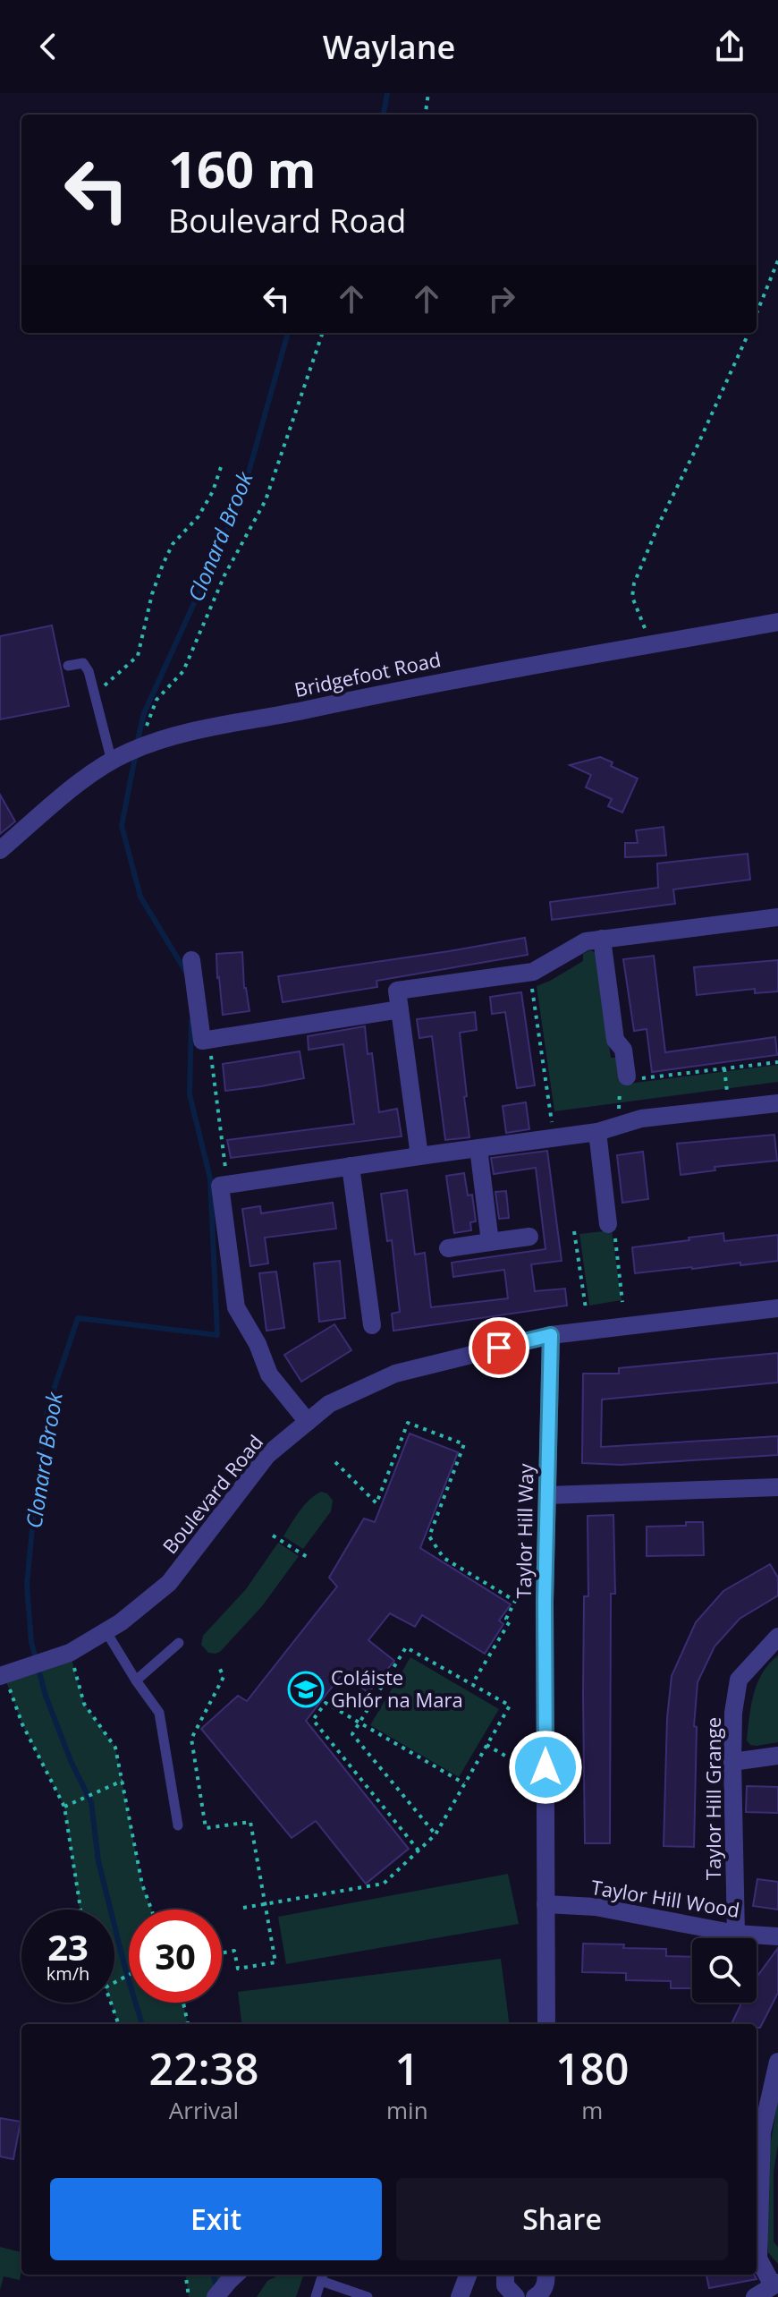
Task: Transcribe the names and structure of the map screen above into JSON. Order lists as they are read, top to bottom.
{
  "streets": {
    "street": [
      "Bridgefoot Road",
      "Boulevard Road",
      "Taylor Hill Way",
      "Taylor Hill Grange",
      "Taylor Hill Wood"
    ]
  },
  "crossings": [
    ["Boulevard Road", "Taylor Hill Way"],
    ["Taylor Hill Way", "Taylor Hill Wood"],
    ["Taylor Hill Grange", "Taylor Hill Wood"]
  ],
  "water": ["Clonard Brook"],
  "places": {
    "school or university": ["Coláiste Ghlór na Mara"]
  },
  "page": {
    "header": "Waylane",
    "turn": ["160 m", "Boulevard Road"],
    "speed": "23 km/h",
    "limit": "30",
    "eta": [
      "22:38",
      "Arrival",
      "1",
      "min",
      "180",
      "m"
    ],
    "buttons": ["Exit", "Share"]
  }
}
